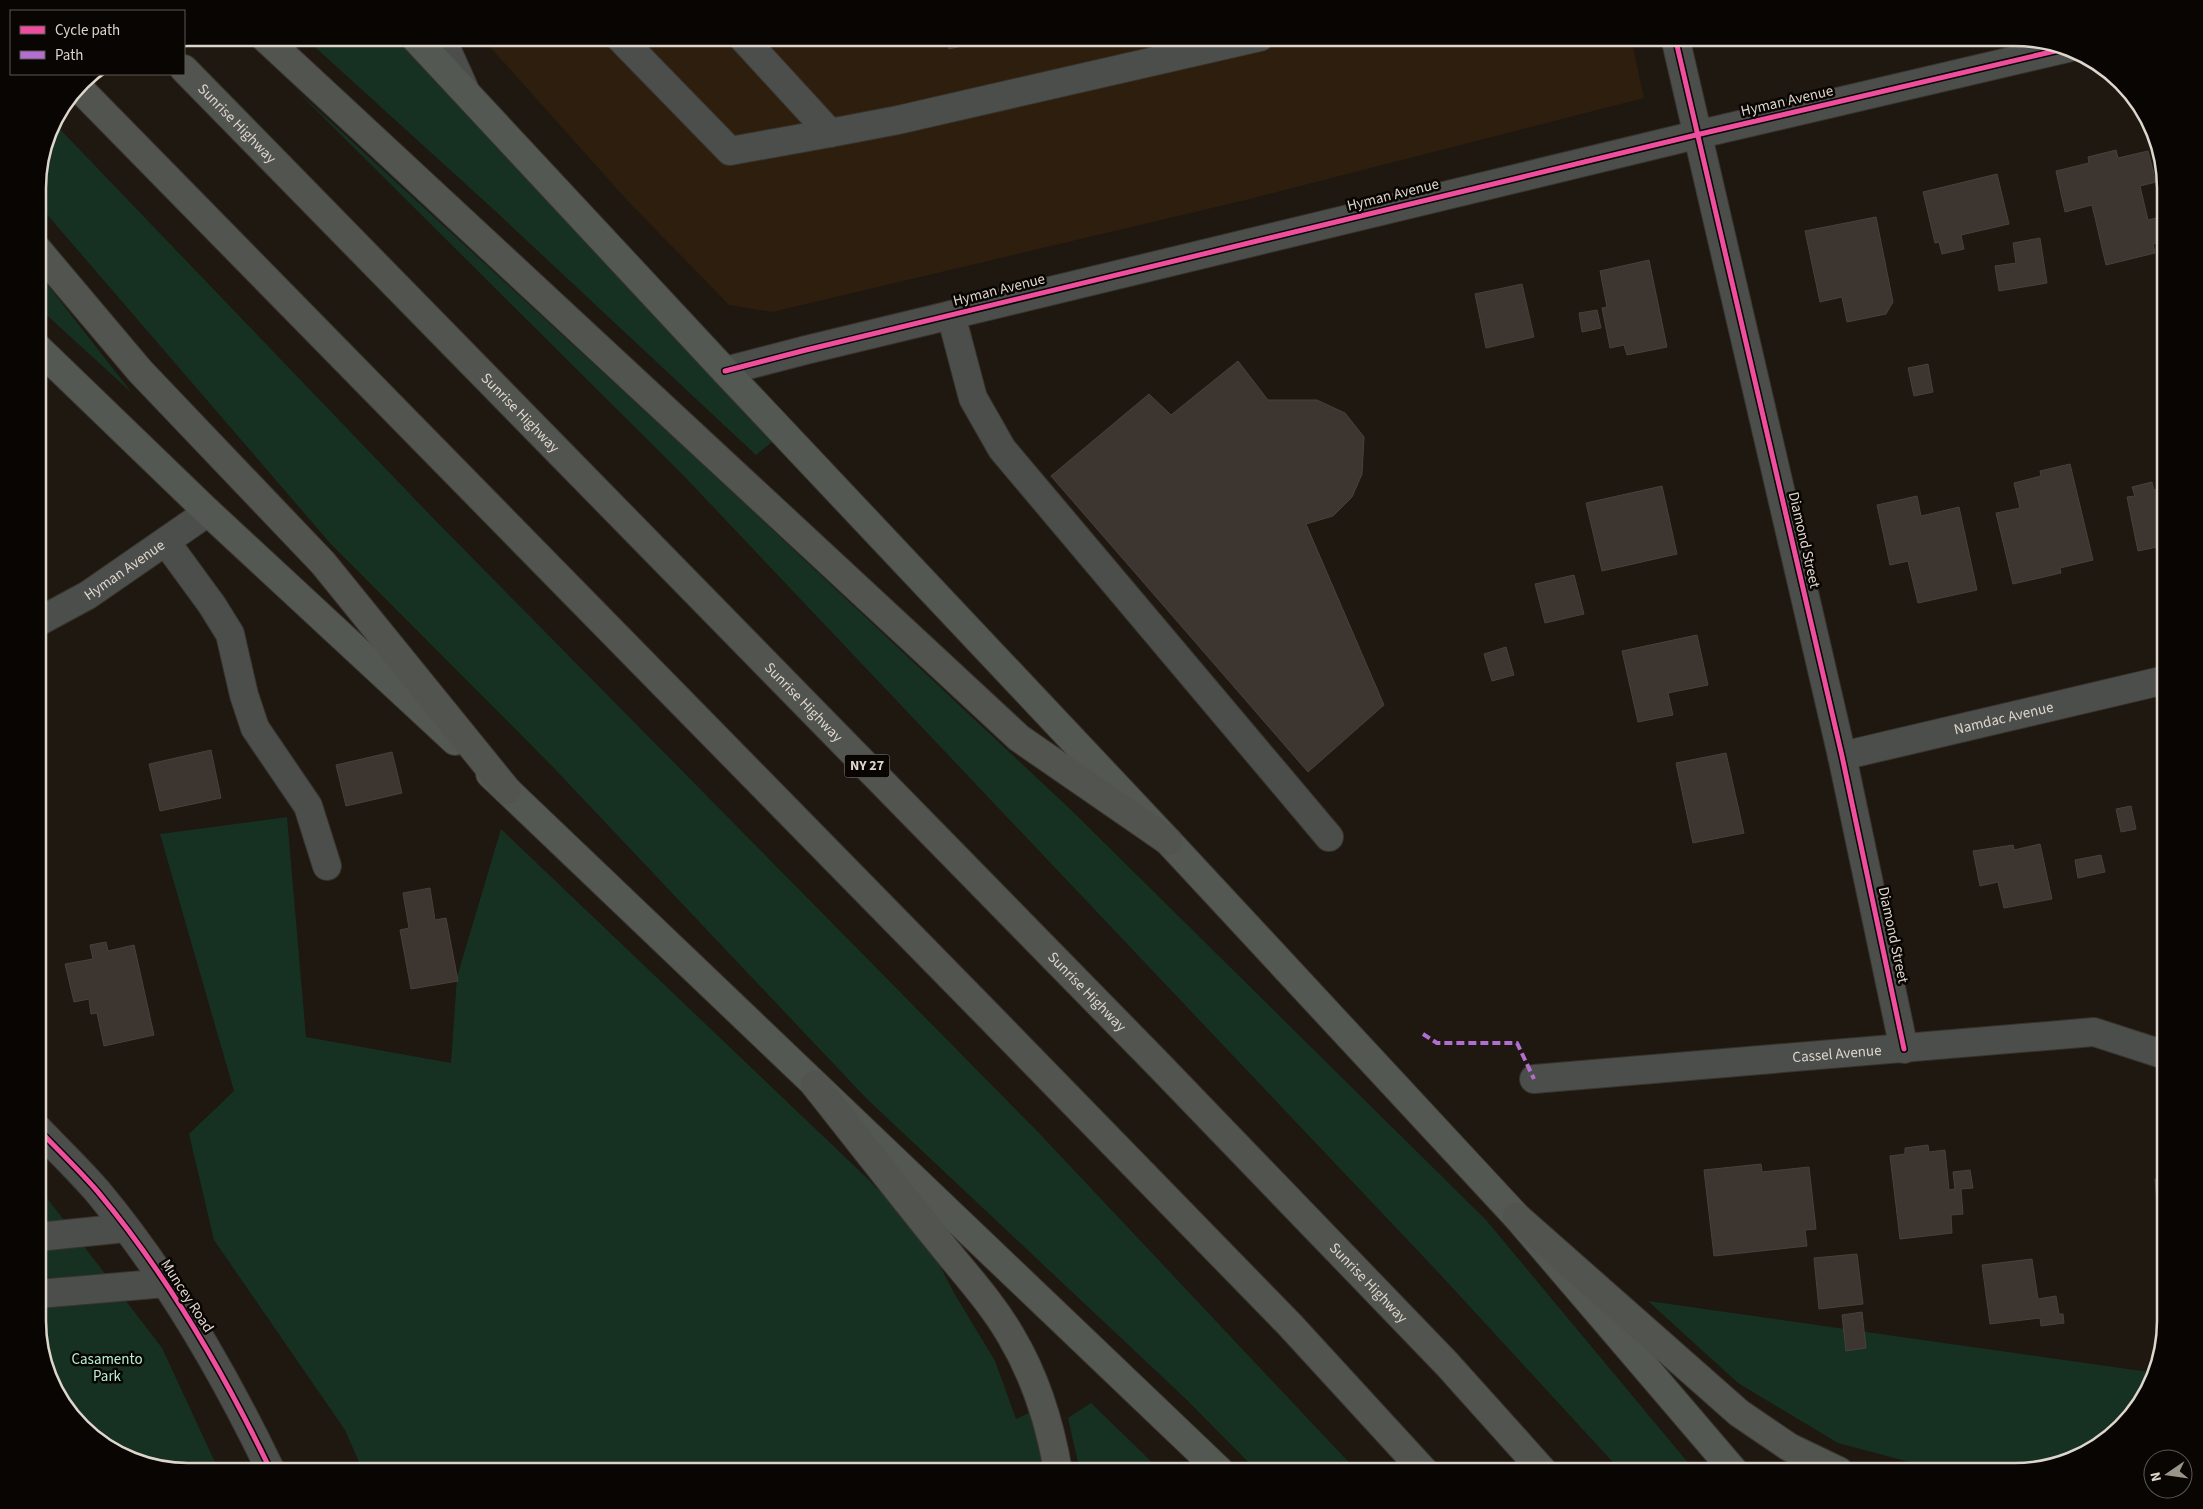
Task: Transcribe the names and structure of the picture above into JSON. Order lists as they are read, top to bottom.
{
  "streets": {
    "highway": ["Sunrise Highway", "NY 27"],
    "street": [
      "Hyman Avenue",
      "Diamond Street",
      "Namdac Avenue",
      "Cassel Avenue",
      "Muncey Road"
    ]
  },
  "crossings": [
    ["Hyman Avenue", "Diamond Street"],
    ["Diamond Street", "Namdac Avenue"],
    ["Diamond Street", "Cassel Avenue"]
  ],
  "parks": ["Casamento Park"],
  "legend": ["Cycle path", "Path"],
  "north": "left"
}
